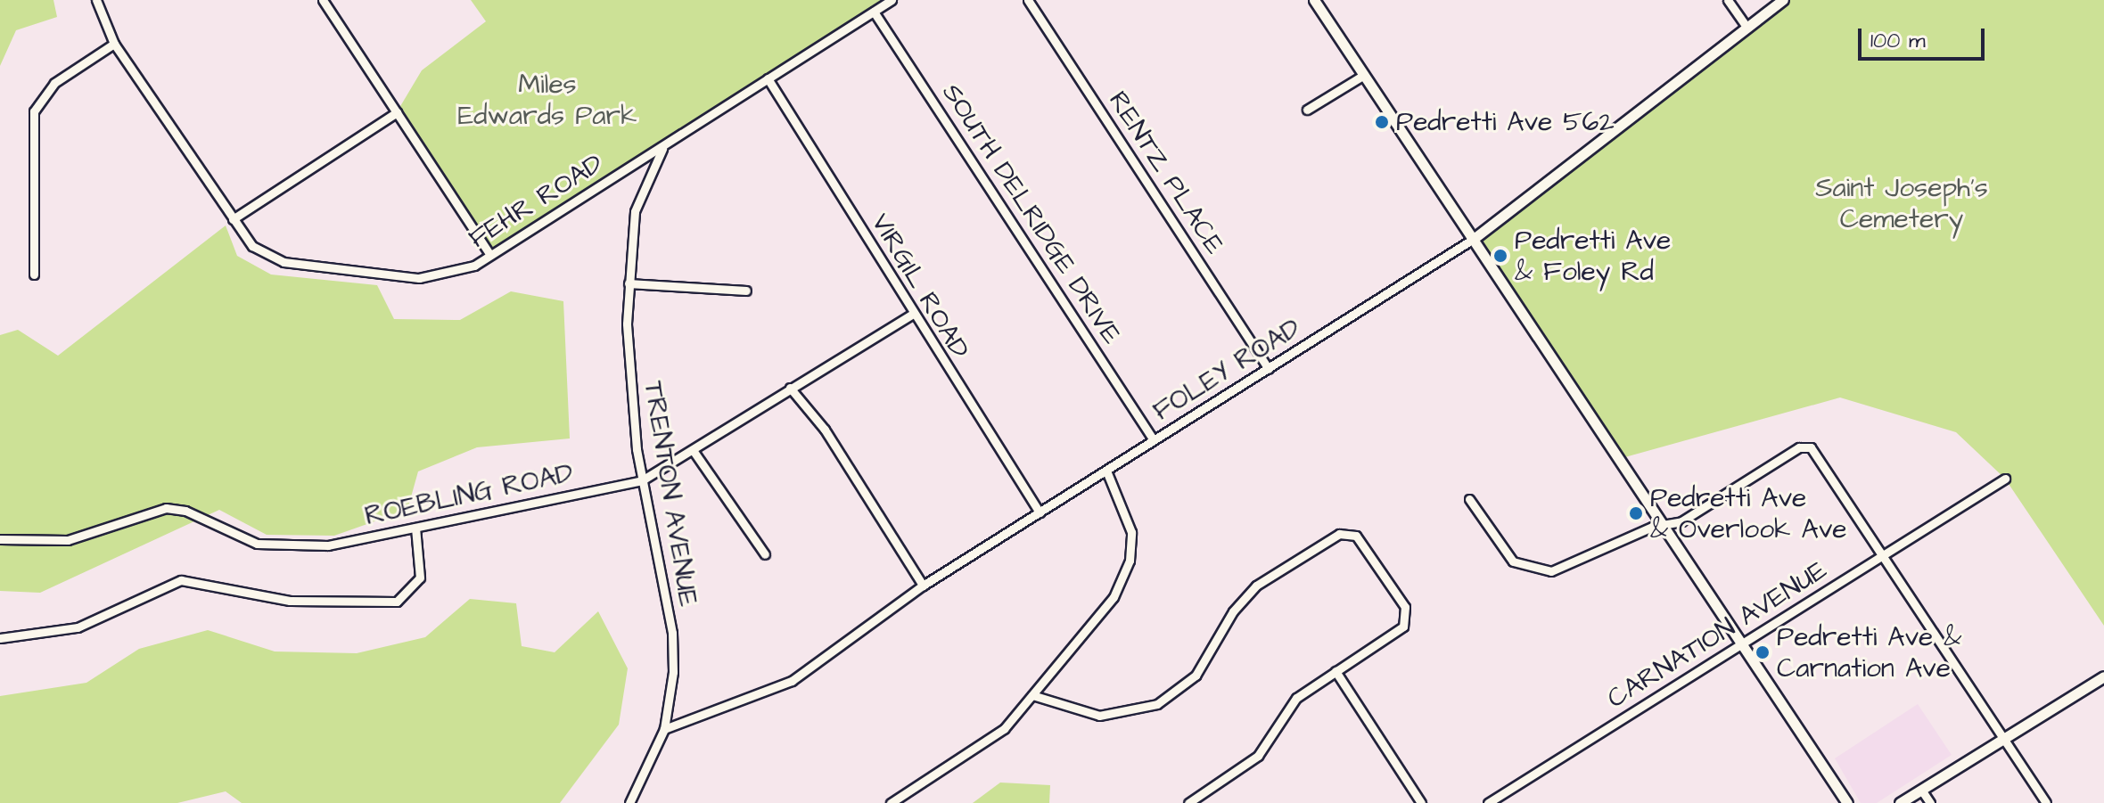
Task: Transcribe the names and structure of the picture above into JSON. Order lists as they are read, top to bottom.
{
  "streets": {
    "street": [
      "RENTZ PLACE",
      "FEHR ROAD",
      "SOUTH DELRIDGE DRIVE",
      "VIRGIL ROAD",
      "FOLEY ROAD",
      "TRENTON AVENUE",
      "ROEBLING ROAD",
      "CARNATION AVENUE"
    ]
  },
  "crossings": [
    ["RENTZ PLACE", "FOLEY ROAD"],
    ["FEHR ROAD", "SOUTH DELRIDGE DRIVE"],
    ["FEHR ROAD", "VIRGIL ROAD"],
    ["FEHR ROAD", "TRENTON AVENUE"],
    ["SOUTH DELRIDGE DRIVE", "FOLEY ROAD"],
    ["VIRGIL ROAD", "FOLEY ROAD"],
    ["VIRGIL ROAD", "ROEBLING ROAD"],
    ["FOLEY ROAD", "TRENTON AVENUE"],
    ["TRENTON AVENUE", "ROEBLING ROAD"]
  ],
  "parks": ["Miles Edwards Park", "Saint Joseph’s Cemetery"],
  "places": [
    "Pedretti Ave 562",
    "Pedretti Ave & Foley Rd",
    "Pedretti Ave & Overlook Ave",
    "Pedretti Ave & Carnation Ave"
  ],
  "scale_bar": "100 m"
}
